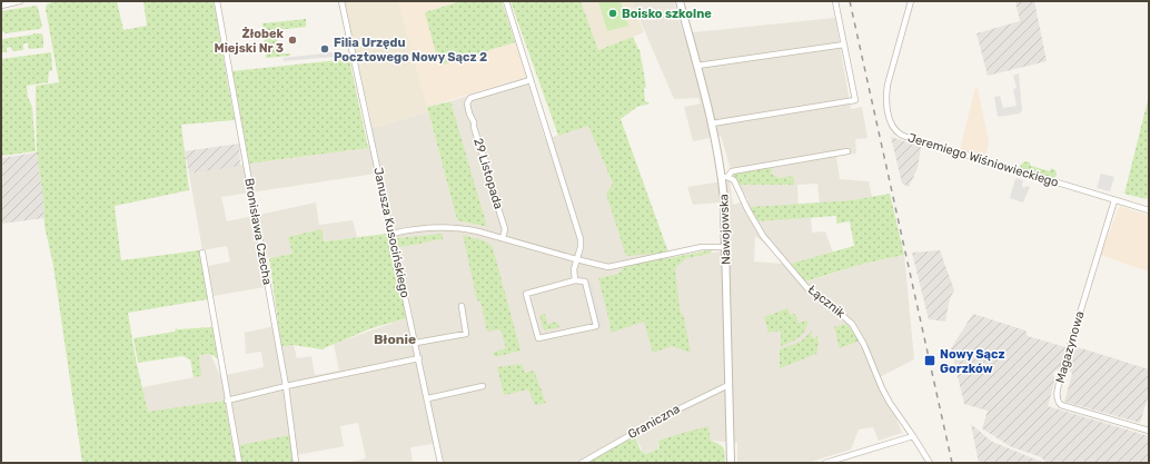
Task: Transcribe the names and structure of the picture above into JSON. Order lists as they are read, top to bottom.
{
  "streets": {
    "street": [
      "Jeremiego Wiśniowieckiego",
      "29 Listopada",
      "Nawojowska",
      "Bronisława Czecha",
      "Janusza Kusocińskiego",
      "Łącznik",
      "Magazynowa",
      "Graniczna"
    ]
  },
  "crossings": [
    ["Jeremiego Wiśniowieckiego", "Magazynowa"],
    ["Nawojowska", "Łącznik"],
    ["Nawojowska", "Graniczna"]
  ],
  "districts": ["Błonie"],
  "places": {
    "other": ["Boisko szkolne", "Żłobek Miejski Nr 3", "Filia Urzędu Pocztowego Nowy Sącz 2"],
    "transit": ["Nowy Sącz Gorzków"]
  }
}
